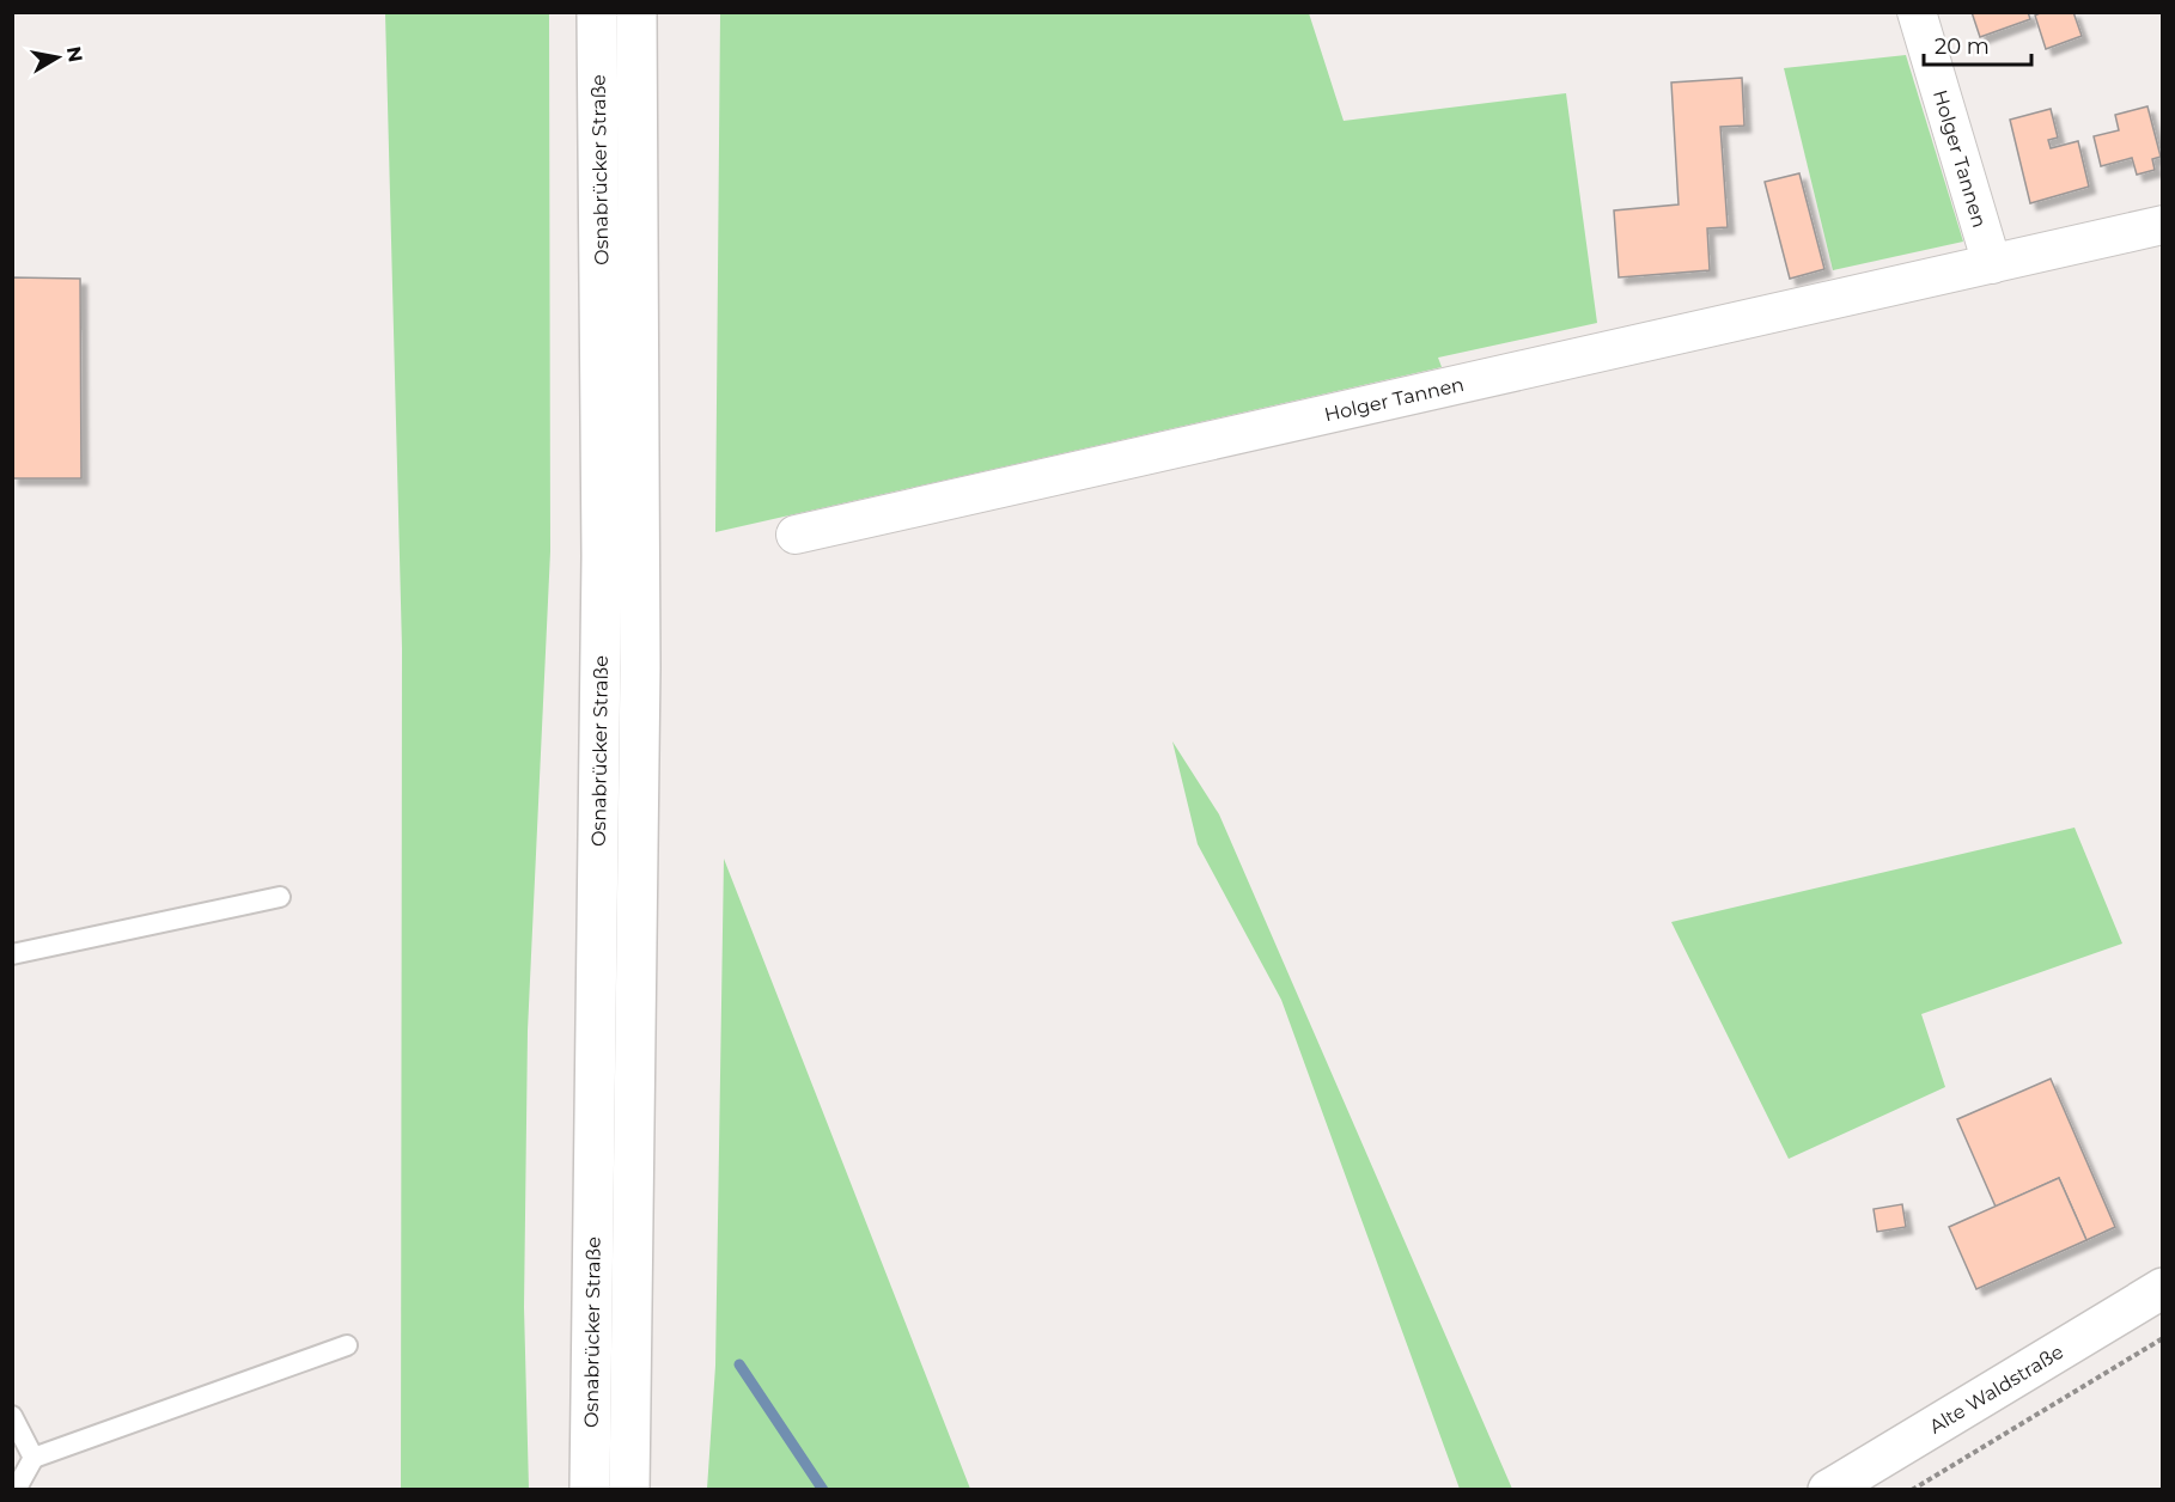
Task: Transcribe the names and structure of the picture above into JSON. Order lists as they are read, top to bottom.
{
  "streets": {
    "main road": ["Osnabrücker Straße", "Alte Waldstraße"],
    "street": ["Holger Tannen"]
  },
  "scale_bar": "20 m",
  "north": "right"
}
